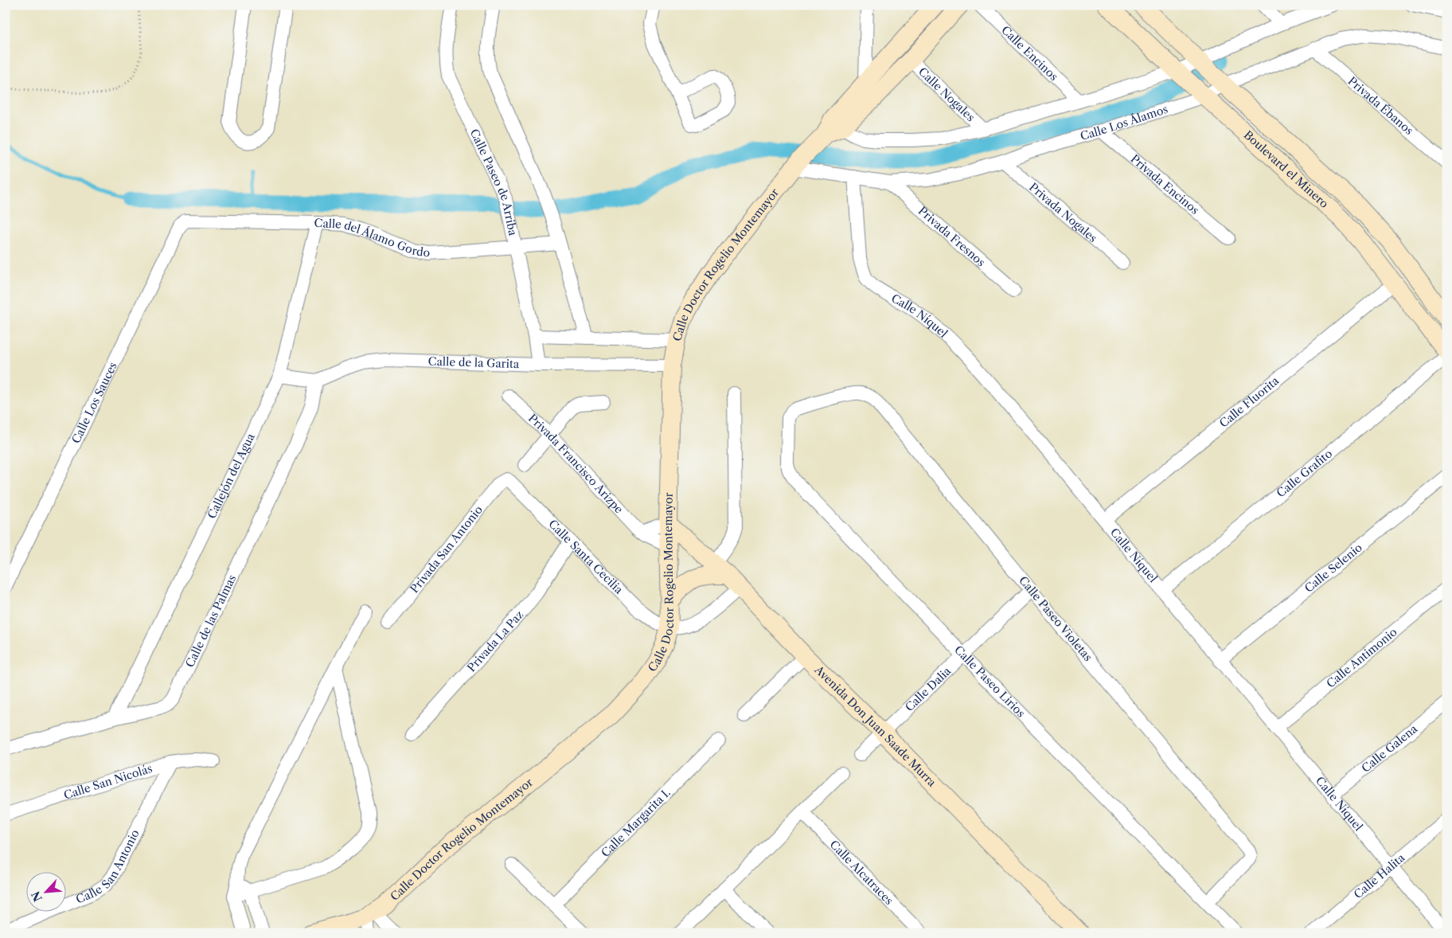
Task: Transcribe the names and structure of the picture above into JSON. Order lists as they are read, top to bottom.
{
  "streets": {
    "street": [
      "Calle Encinos",
      "Calle Nogales",
      "Privada Ébanos",
      "Calle Los Álamos",
      "Boulevard el Minero",
      "Calle Paseo de Arriba",
      "Privada Encinos",
      "Privada Nogales",
      "Privada Fresnos",
      "Calle del Álamo Gordo",
      "Calle Doctor Rogelio Montemayor",
      "Calle Níquel",
      "Calle de la Garita",
      "Calle Fluorita",
      "Calle Los Sauces",
      "Privada Francisco Arizpe",
      "Calle Grafito",
      "Callejón del Agua",
      "Privada San Antonio",
      "Calle Santa Cecilia",
      "Calle Selenio",
      "Calle Paseo Violetas",
      "Calle de las Palmas",
      "Privada La Paz",
      "Calle Antimonio",
      "Calle Paseo Lirios",
      "Calle Dalia",
      "Avenida Don Juan Saade Murra",
      "Calle Galena",
      "Calle San Nicolás",
      "Calle Margarita I.",
      "Calle San Antonio",
      "Calle Alcatraces",
      "Calle Halita"
    ]
  },
  "crossings": [
    ["Calle Encinos", "Calle Los Álamos"],
    ["Calle Nogales", "Calle Los Álamos"],
    ["Privada Ébanos", "Calle Los Álamos"],
    ["Calle Los Álamos", "Boulevard el Minero"],
    ["Calle Los Álamos", "Privada Encinos"],
    ["Calle Los Álamos", "Privada Nogales"],
    ["Calle Los Álamos", "Privada Fresnos"],
    ["Calle Los Álamos", "Calle Doctor Rogelio Montemayor"],
    ["Calle Los Álamos", "Calle Níquel"],
    ["Boulevard el Minero", "Calle Fluorita"],
    ["Calle Paseo de Arriba", "Calle del Álamo Gordo"],
    ["Calle Paseo de Arriba", "Calle de la Garita"],
    ["Calle del Álamo Gordo", "Calle Los Sauces"],
    ["Calle del Álamo Gordo", "Callejón del Agua"],
    ["Calle Doctor Rogelio Montemayor", "Calle de la Garita"],
    ["Calle Doctor Rogelio Montemayor", "Privada Francisco Arizpe"],
    ["Calle Doctor Rogelio Montemayor", "Calle Santa Cecilia"],
    ["Calle Doctor Rogelio Montemayor", "Avenida Don Juan Saade Murra"],
    ["Calle Níquel", "Calle Fluorita"],
    ["Calle Níquel", "Calle Grafito"],
    ["Calle Níquel", "Calle Selenio"],
    ["Calle Níquel", "Calle Antimonio"],
    ["Calle Níquel", "Calle Galena"],
    ["Calle Níquel", "Calle Halita"],
    ["Calle de la Garita", "Calle de las Palmas"],
    ["Callejón del Agua", "Calle de las Palmas"],
    ["Privada San Antonio", "Calle Santa Cecilia"],
    ["Calle Santa Cecilia", "Privada La Paz"],
    ["Calle Paseo Violetas", "Calle Paseo Lirios"],
    ["Calle Paseo Violetas", "Calle Dalia"],
    ["Calle Paseo Lirios", "Calle Dalia"],
    ["Calle Dalia", "Avenida Don Juan Saade Murra"],
    ["Calle San Nicolás", "Calle San Antonio"]
  ],
  "north": "bottom left"
}
